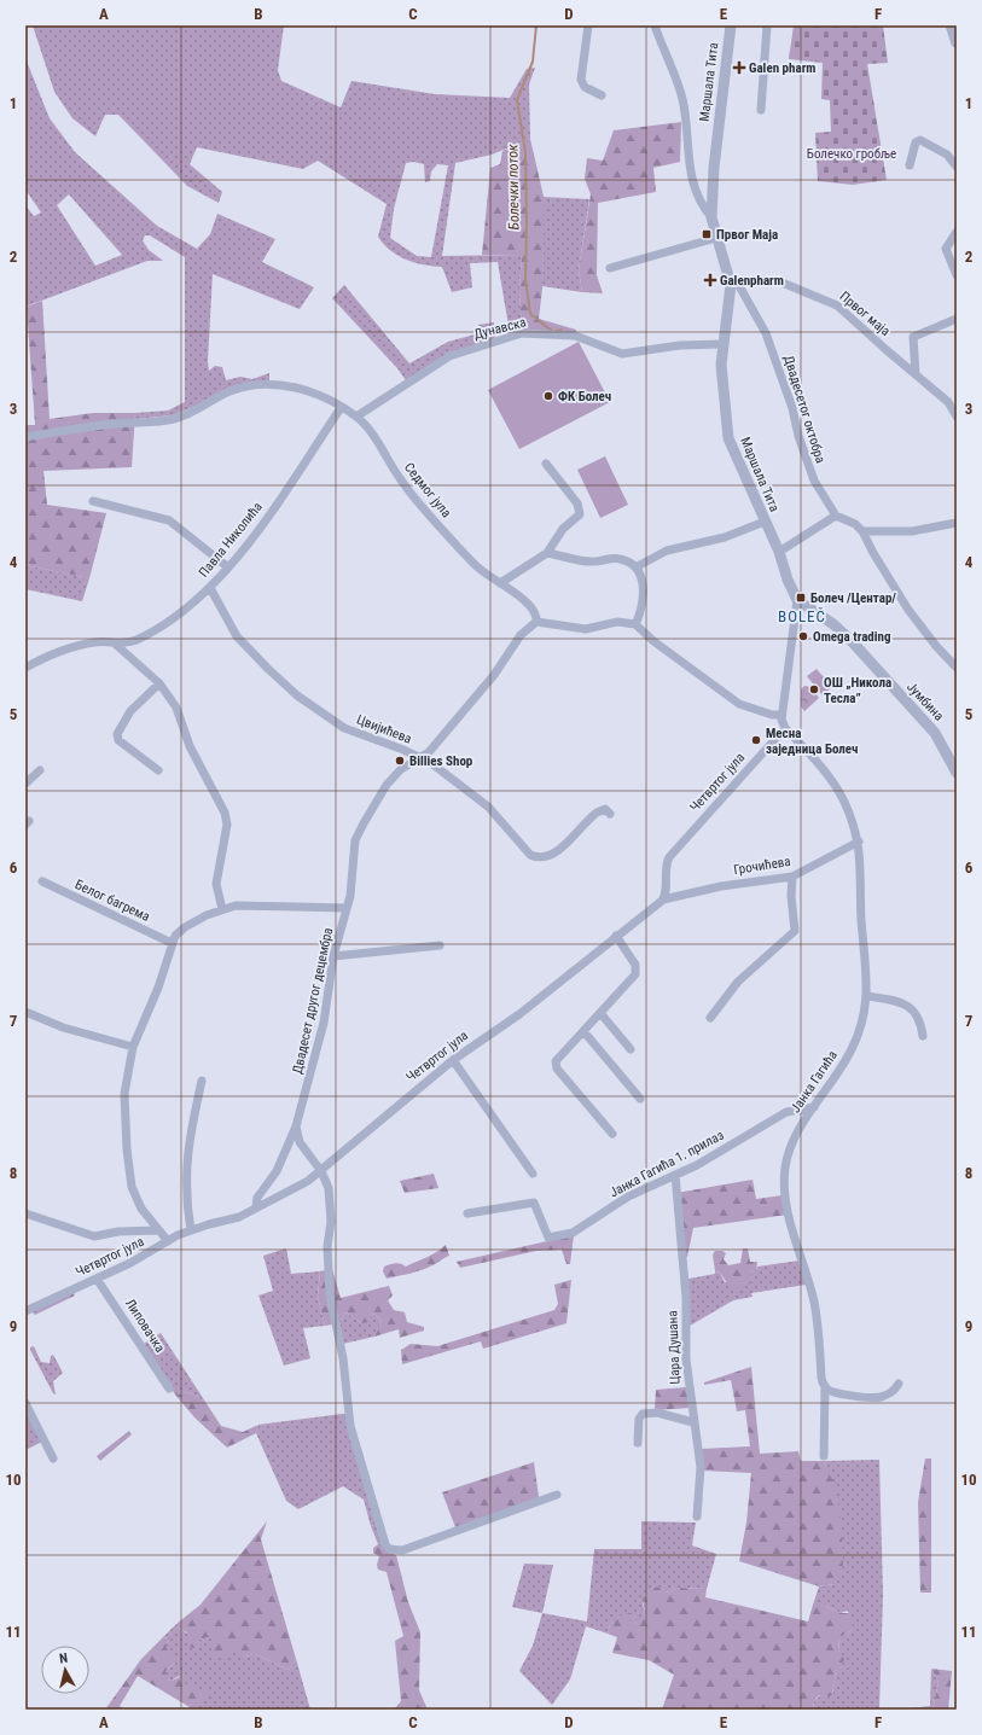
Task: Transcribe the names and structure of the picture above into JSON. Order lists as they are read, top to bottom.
{
  "streets": {
    "street": [
      "Маршала Тита",
      "Првог маја",
      "Дунавска",
      "Двадесетог октобра",
      "Седмог јула",
      "Павла Николића",
      "Јумбина",
      "Цвијићева",
      "Четвртог јула",
      "Грочићева",
      "Белог багрема",
      "Двадесет другог децембра",
      "Јанка Гагића",
      "Јанка Гагића 1. прилаз",
      "Липовачка",
      "Цара Душана"
    ]
  },
  "crossings": [
    ["Маршала Тита", "Првог маја"],
    ["Маршала Тита", "Дунавска"],
    ["Маршала Тита", "Двадесетог октобра"],
    ["Маршала Тита", "Јумбина"],
    ["Маршала Тита", "Четвртог јула"],
    ["Маршала Тита", "Јанка Гагића"],
    ["Првог маја", "Двадесетог октобра"],
    ["Дунавска", "Седмог јула"],
    ["Седмог јула", "Павла Николића"],
    ["Седмог јула", "Двадесет другог децембра"],
    ["Павла Николића", "Цвијићева"],
    ["Цвијићева", "Двадесет другог децембра"],
    ["Четвртог јула", "Грочићева"],
    ["Четвртог јула", "Двадесет другог децембра"],
    ["Четвртог јула", "Јанка Гагића"],
    ["Четвртог јула", "Липовачка"],
    ["Грочићева", "Јанка Гагића"],
    ["Јанка Гагића", "Јанка Гагића 1. прилаз"],
    ["Јанка Гагића 1. прилаз", "Цара Душана"]
  ],
  "districts": ["BOLEČ"],
  "water": ["Болечки поток"],
  "parks": ["Болечко гробље"],
  "places": {
    "health": ["Galen pharm", "Galenpharm"],
    "transit": ["Првог Маја", "Болеч /Центар/"],
    "other": [
      "ФК Болеч",
      "Omega trading",
      "ОШ „Никола Тесла”",
      "Месна заједница Болеч",
      "Billies Shop"
    ]
  },
  "north": "top",
  "grid": {
    "columns": [
      "A",
      "B",
      "C",
      "D",
      "E",
      "F"
    ],
    "rows": [
      "1",
      "2",
      "3",
      "4",
      "5",
      "6",
      "7",
      "8",
      "9",
      "10",
      "11"
    ]
  }
}
